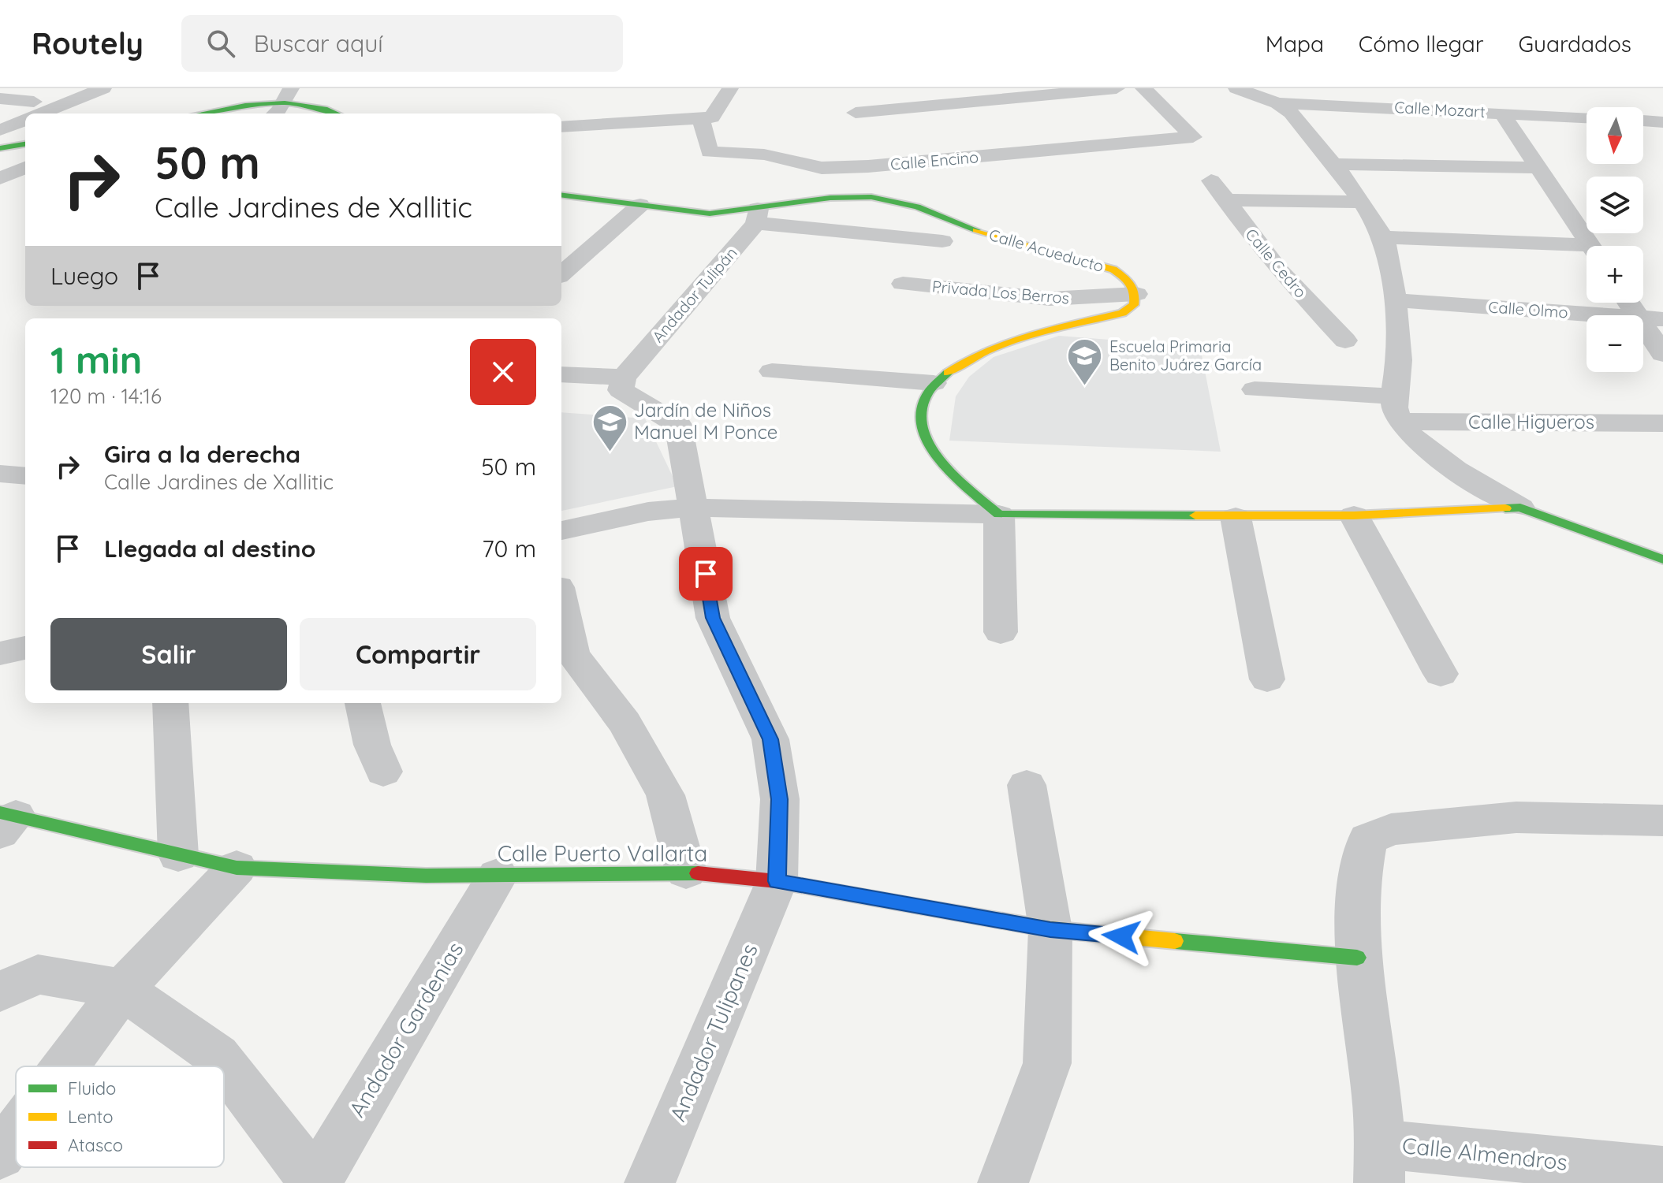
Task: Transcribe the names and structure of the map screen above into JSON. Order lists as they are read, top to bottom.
{
  "streets": {
    "street": [
      "Calle Mozart",
      "Calle Encino",
      "Calle Acueducto",
      "Calle Cedro",
      "Privada Los Berros",
      "Andador Tulipán",
      "Calle Olmo",
      "Calle Higueros",
      "Calle Puerto Vallarta",
      "Andador Gardenias",
      "Andador Tulipanes",
      "Calle Almendros"
    ]
  },
  "crossings": [
    ["Calle Acueducto", "Privada Los Berros"],
    ["Calle Acueducto", "Andador Tulipán"],
    ["Calle Puerto Vallarta", "Andador Gardenias"],
    ["Calle Puerto Vallarta", "Andador Tulipanes"]
  ],
  "places": {
    "school or university": ["Escuela Primaria Benito Juárez García", "Jardín de Niños Manuel M Ponce"]
  },
  "legend": ["Fluido", "Lento", "Atasco"],
  "north": "bottom",
  "page": {
    "header": "Routely",
    "search": "Buscar aquí",
    "nav": ["Mapa", "Cómo llegar", "Guardados"],
    "map_buttons": ["+", "−"],
    "turn": ["50 m", "Calle Jardines de Xallitic"],
    "then": "Luego",
    "heading": ["1 min", "120 m · 14:16"],
    "list": [
      {
        "name": "Gira a la derecha",
        "note": "Calle Jardines de Xallitic",
        "value": "50 m"
      },
      {
        "name": "Llegada al destino",
        "value": "70 m"
      }
    ],
    "buttons": ["Salir", "Compartir"]
  }
}
